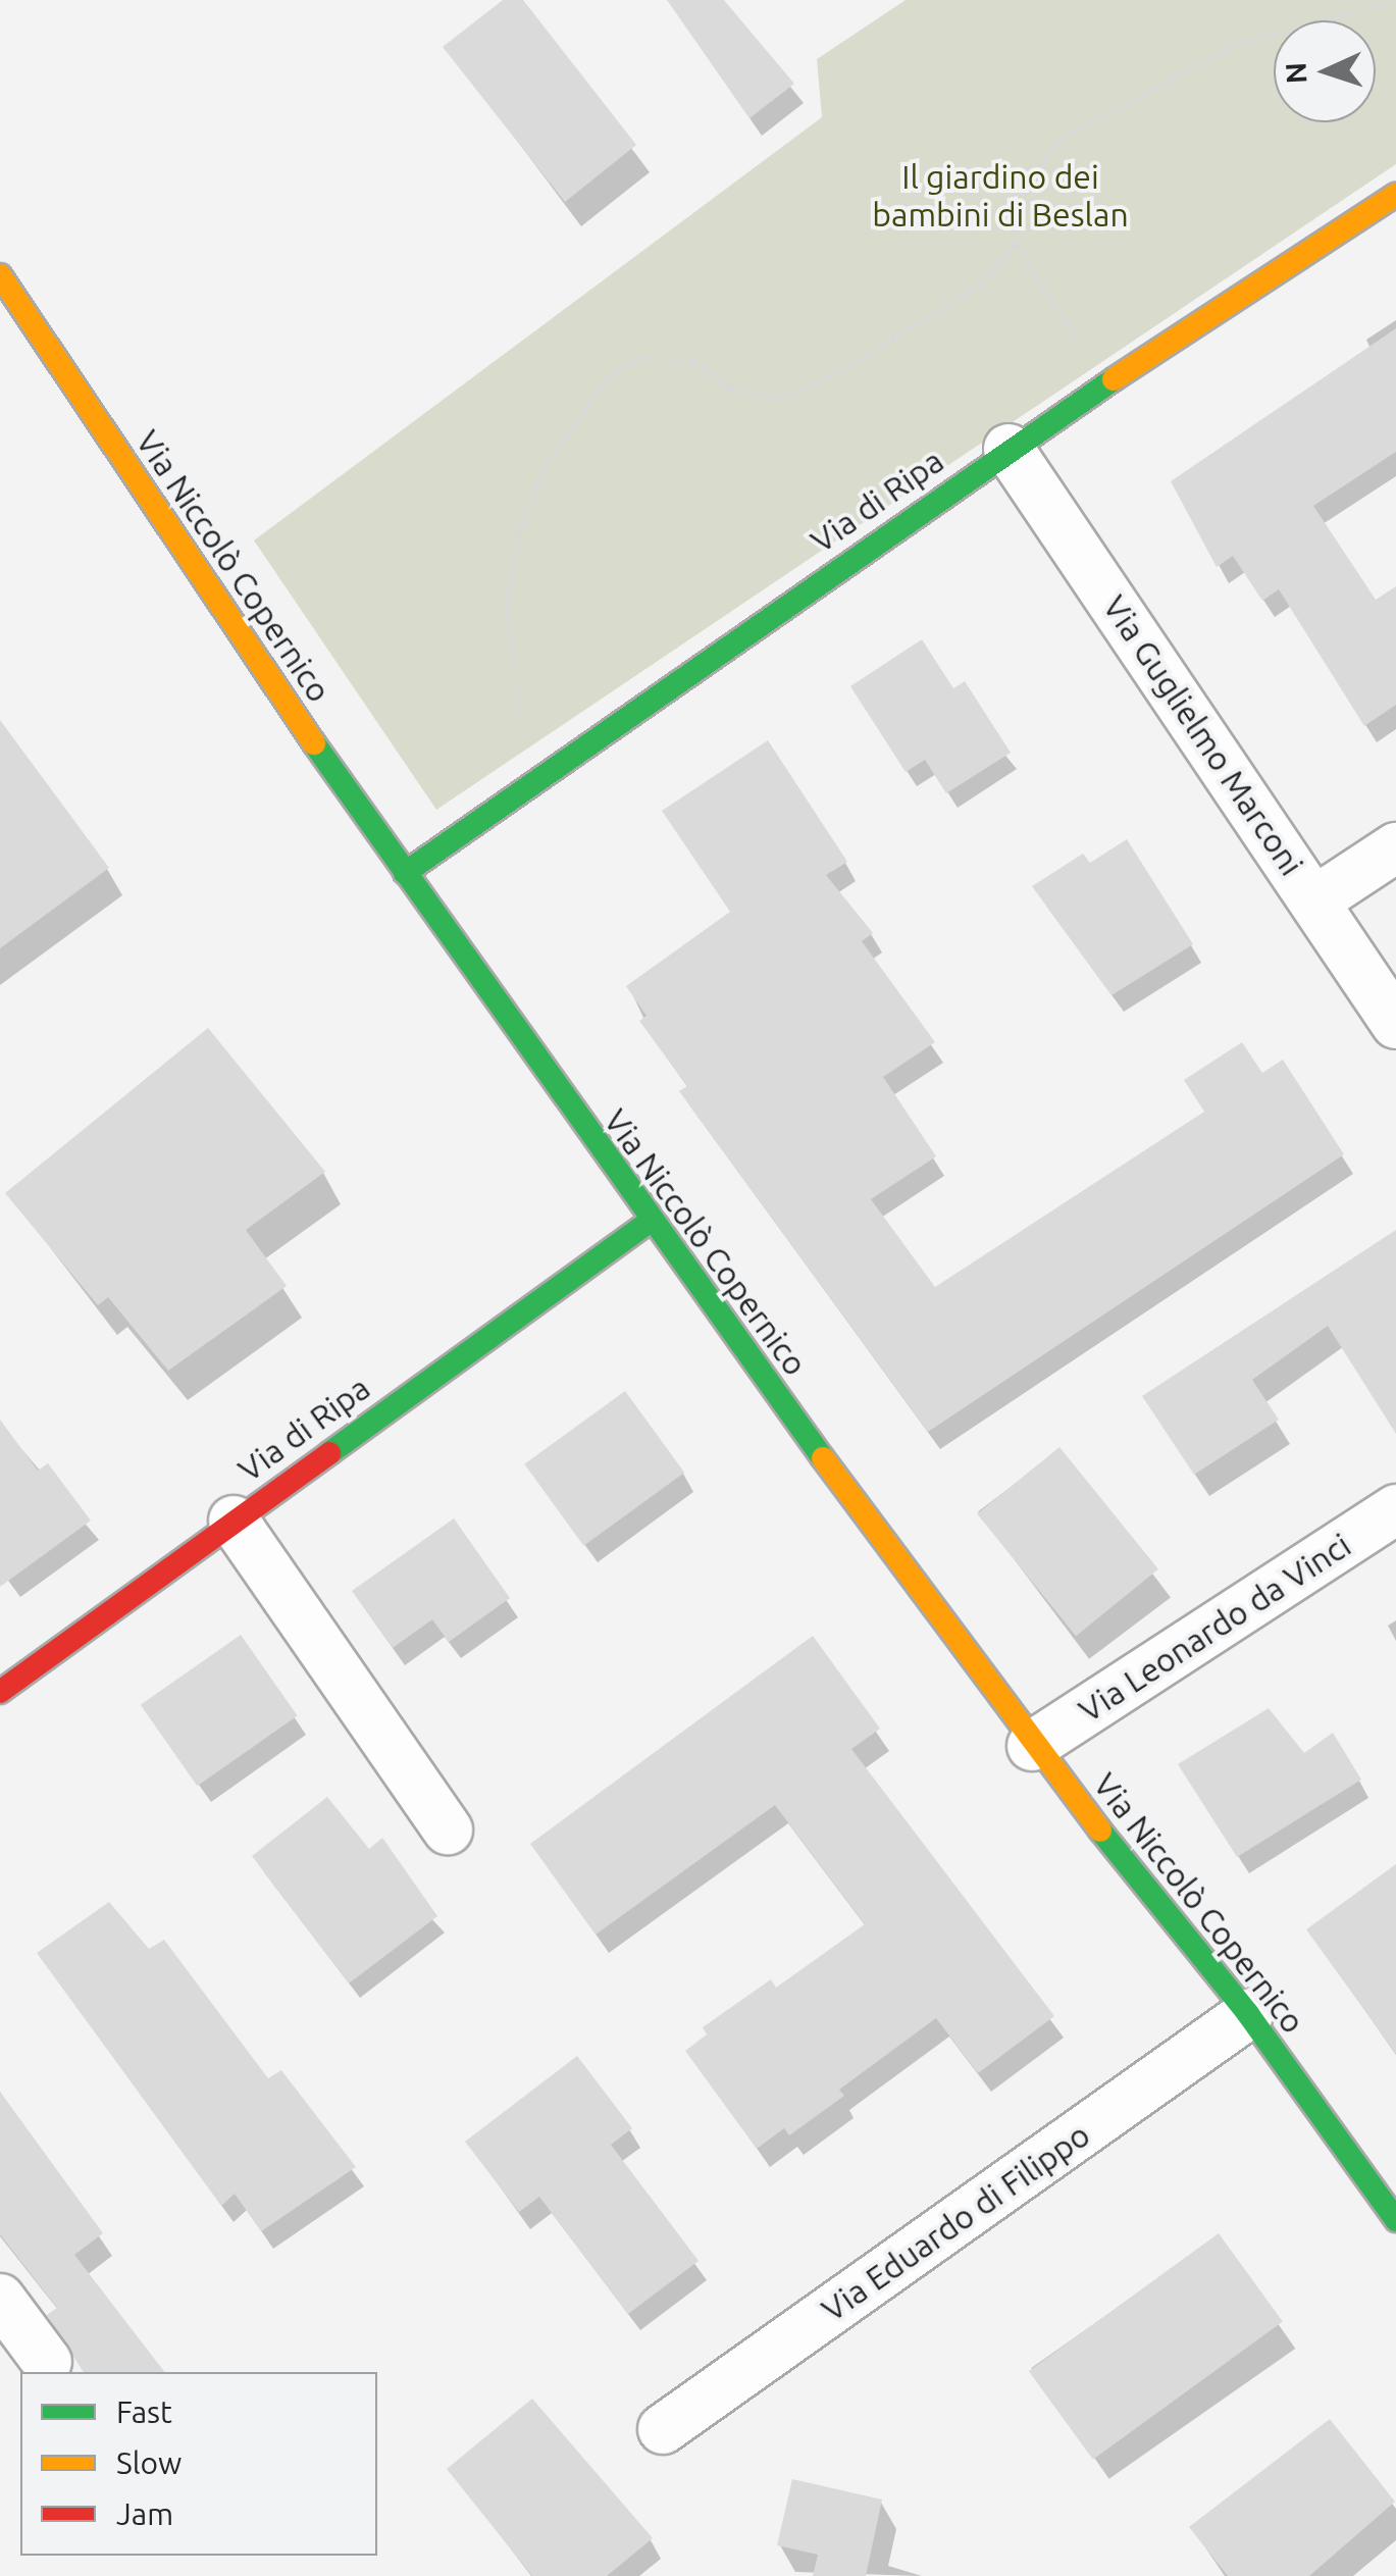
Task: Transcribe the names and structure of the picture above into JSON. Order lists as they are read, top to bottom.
{
  "streets": {
    "main road": ["Via di Ripa", "Via Niccolò Copernico"],
    "street": ["Via Guglielmo Marconi", "Via Leonardo da Vinci", "Via Eduardo di Filippo"]
  },
  "crossings": [
    ["Via di Ripa", "Via Niccolò Copernico"],
    ["Via di Ripa", "Via Guglielmo Marconi"],
    ["Via Niccolò Copernico", "Via Leonardo da Vinci"],
    ["Via Niccolò Copernico", "Via Eduardo di Filippo"]
  ],
  "parks": ["Il giardino dei bambini di Beslan"],
  "legend": ["Fast", "Slow", "Jam"],
  "north": "left"
}
